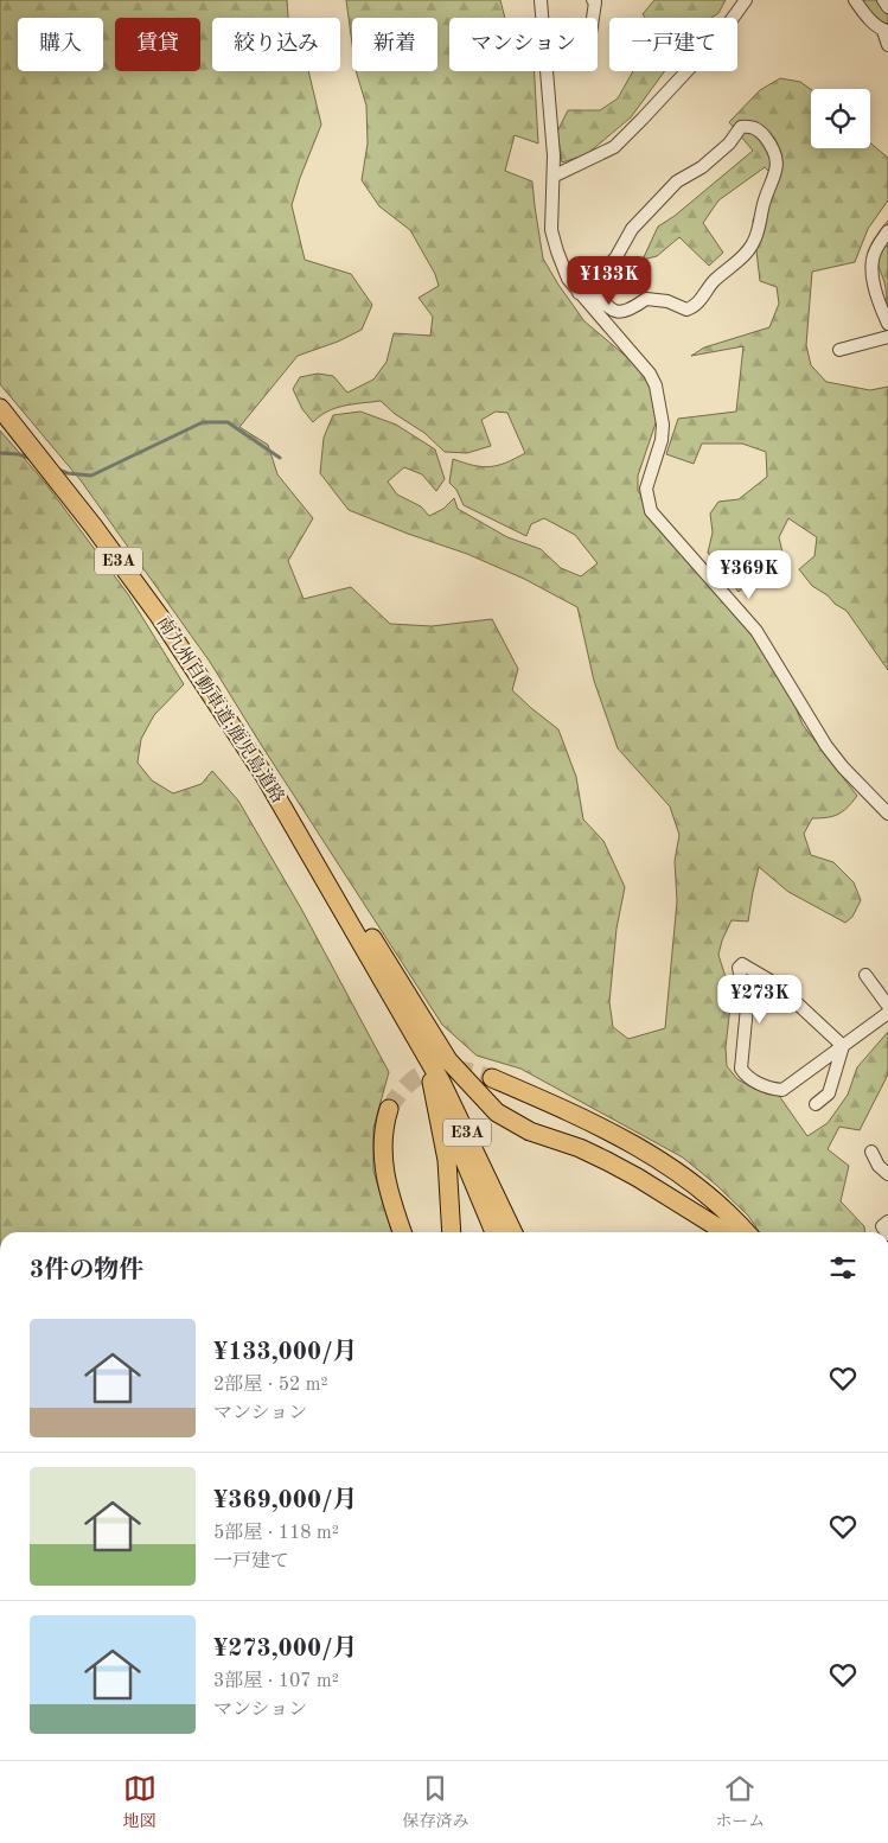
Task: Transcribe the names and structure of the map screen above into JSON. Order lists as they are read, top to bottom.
{
  "streets": {
    "highway": ["E3A", "南九州自動車道;鹿児島道路"]
  },
  "page": {
    "chip": [
      "購入",
      "賃貸",
      "絞り込み",
      "新着",
      "マンション",
      "一戸建て"
    ],
    "price": ["¥133K", "¥369K", "¥273K"],
    "heading": "3件の物件",
    "list": [
      {
        "name": "¥133,000/月",
        "note": "2部屋 · 52 m² · マンション"
      },
      {
        "name": "¥369,000/月",
        "note": "5部屋 · 118 m² · 一戸建て"
      },
      {
        "name": "¥273,000/月",
        "note": "3部屋 · 107 m² · マンション"
      }
    ],
    "tabs": ["地図", "保存済み", "ホーム"]
  }
}
